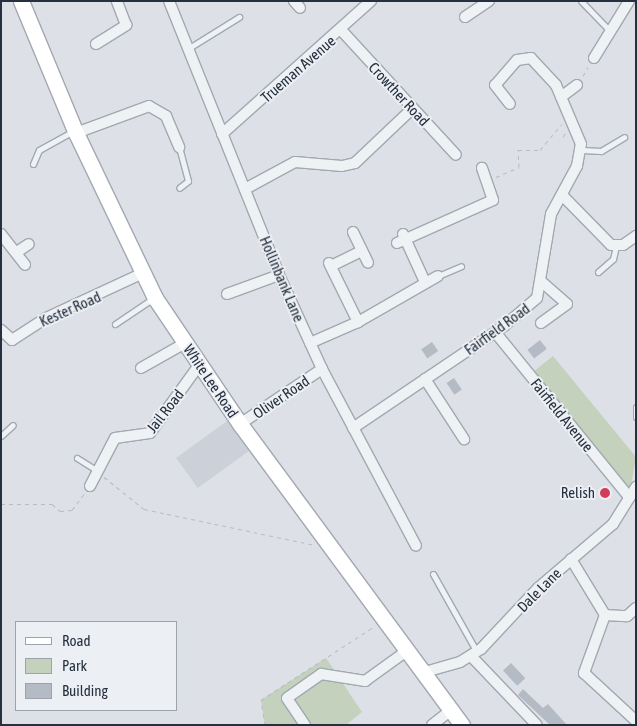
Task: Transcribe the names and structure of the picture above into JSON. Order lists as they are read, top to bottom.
{
  "streets": {
    "main road": ["White Lee Road"],
    "street": [
      "Trueman Avenue",
      "Crowther Road",
      "Hollinbank Lane",
      "Kester Road",
      "Fairfield Road",
      "Oliver Road",
      "Jail Road",
      "Fairfield Avenue",
      "Dale Lane"
    ]
  },
  "crossings": [
    ["Trueman Avenue", "Crowther Road"],
    ["Trueman Avenue", "Hollinbank Lane"],
    ["Hollinbank Lane", "Fairfield Road"],
    ["Hollinbank Lane", "Oliver Road"],
    ["Kester Road", "White Lee Road"],
    ["Fairfield Road", "Fairfield Avenue"],
    ["White Lee Road", "Oliver Road"],
    ["White Lee Road", "Jail Road"],
    ["White Lee Road", "Dale Lane"],
    ["Fairfield Avenue", "Dale Lane"]
  ],
  "places": ["Relish"],
  "legend": ["Road", "Park", "Building"]
}
